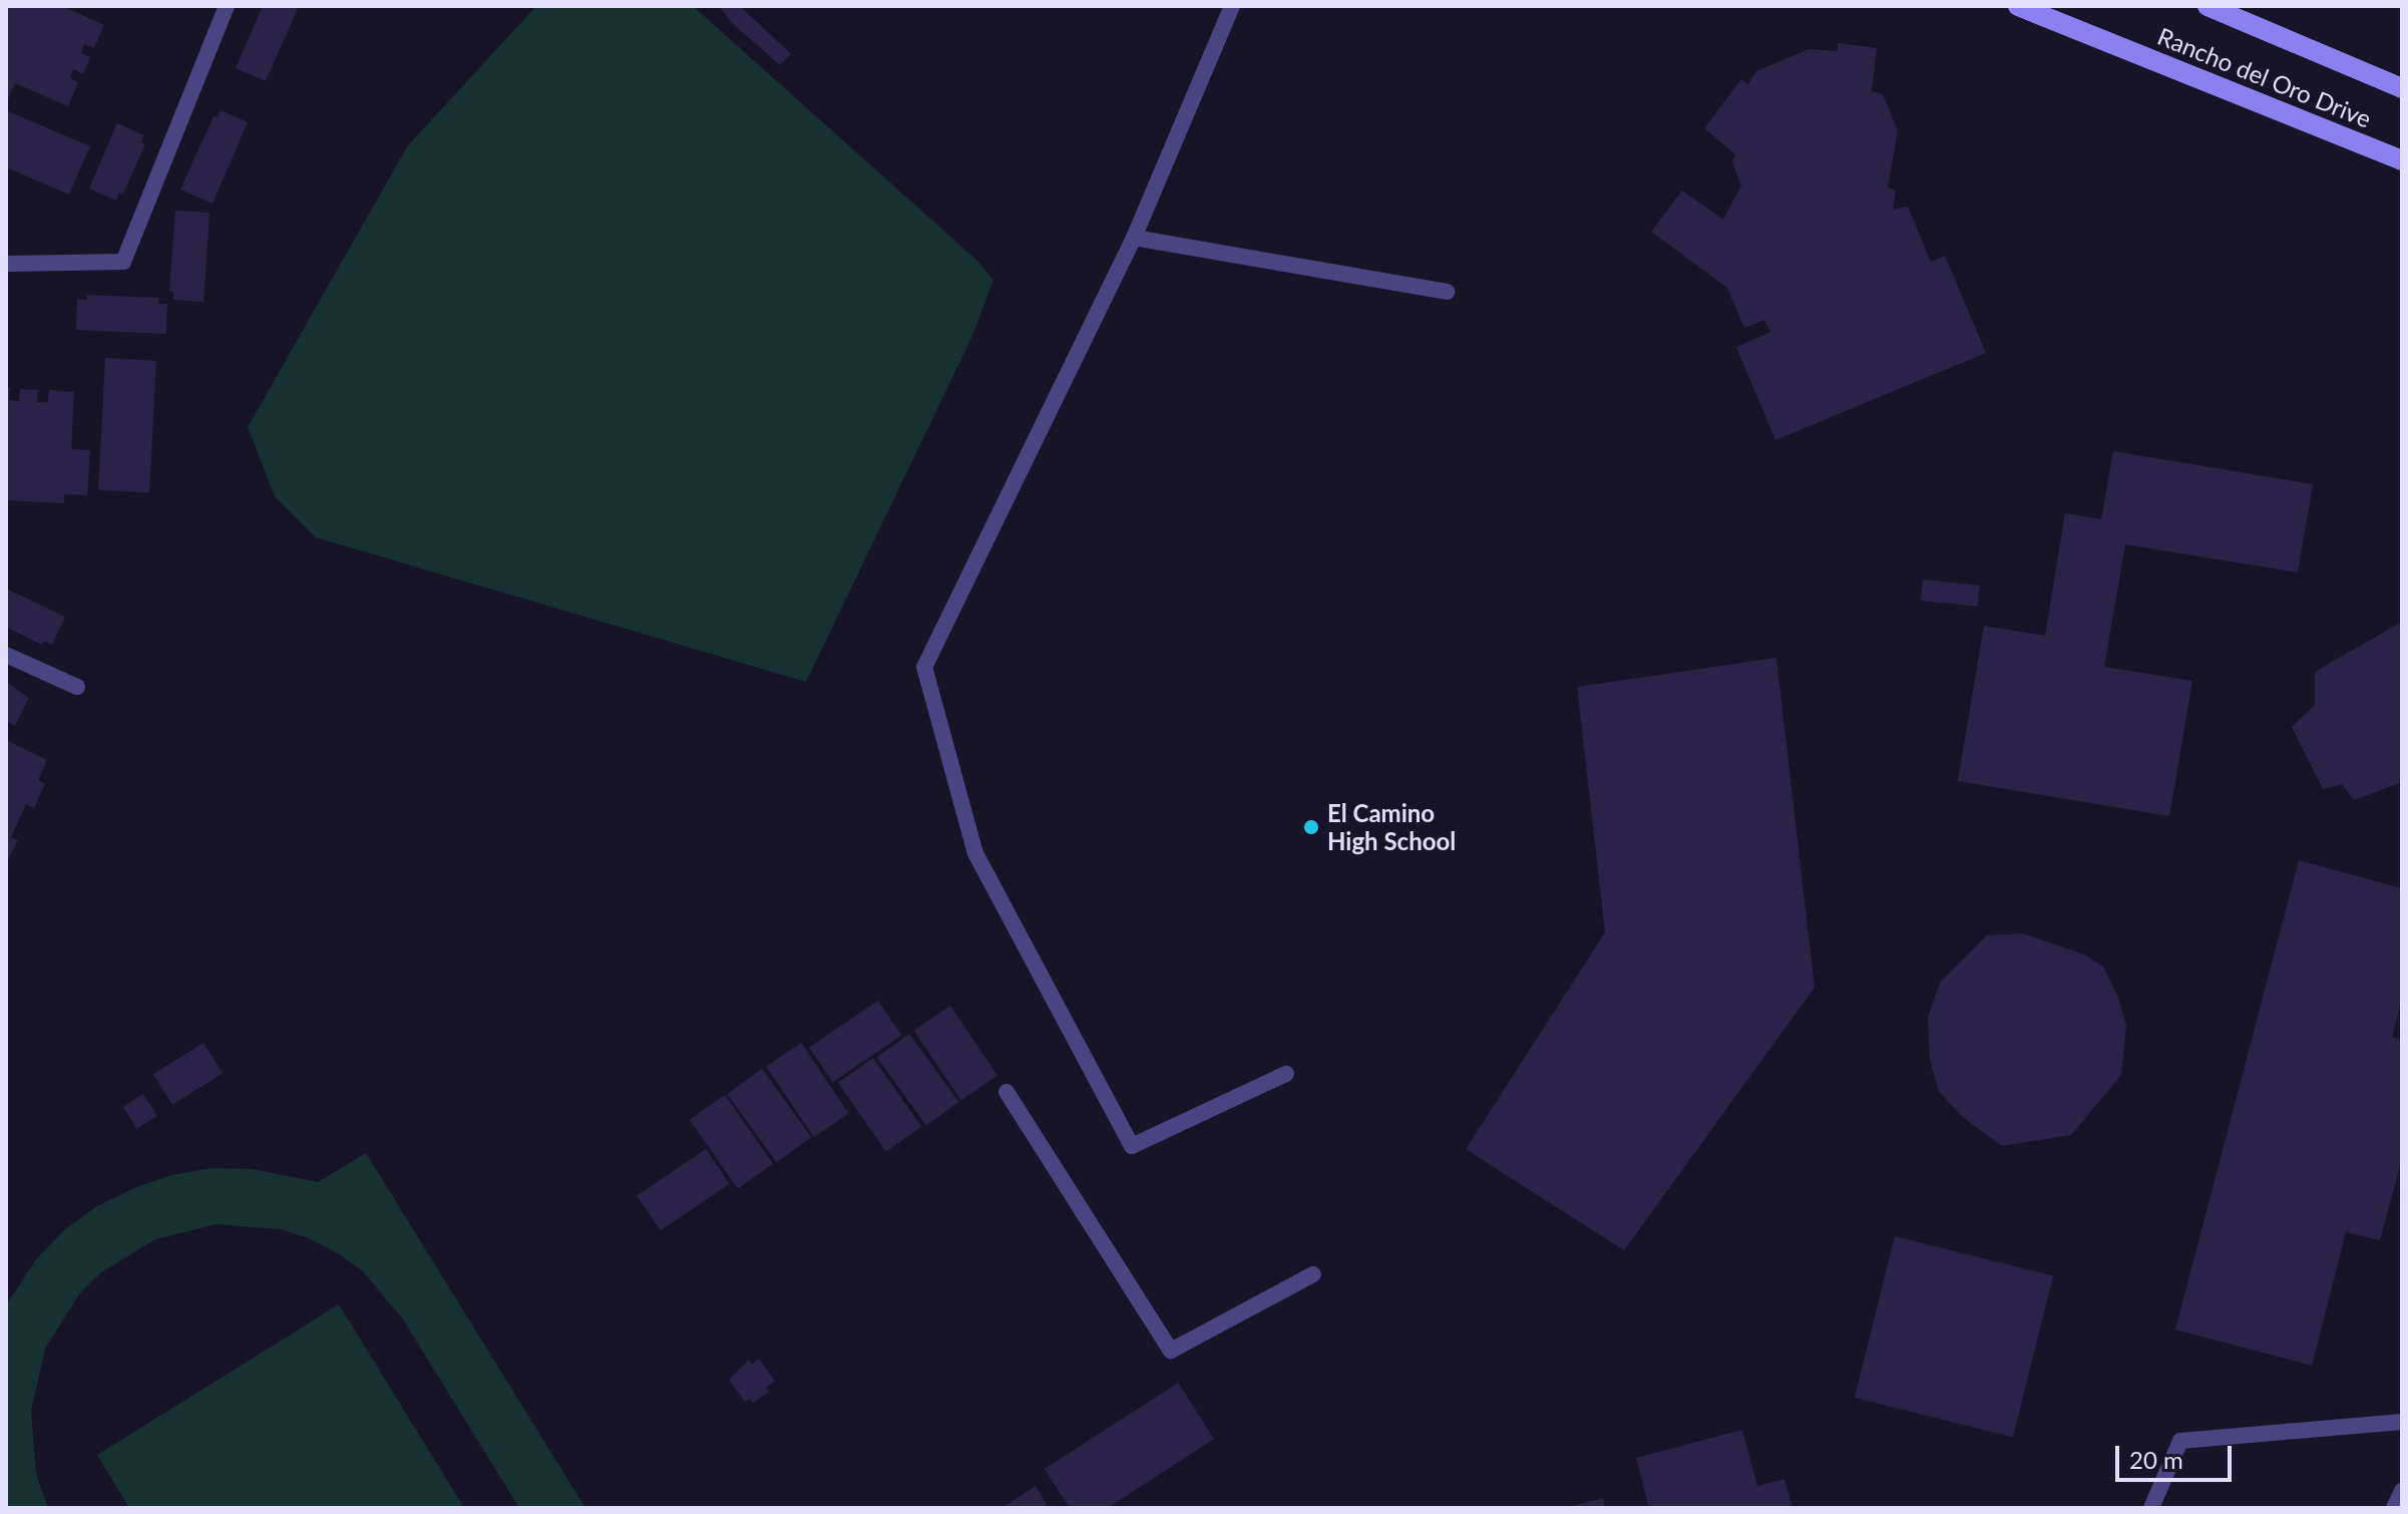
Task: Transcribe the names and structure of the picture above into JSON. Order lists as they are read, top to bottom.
{
  "streets": {
    "main road": ["Rancho del Oro Drive"]
  },
  "places": ["El Camino High School"],
  "scale_bar": "20 m"
}
